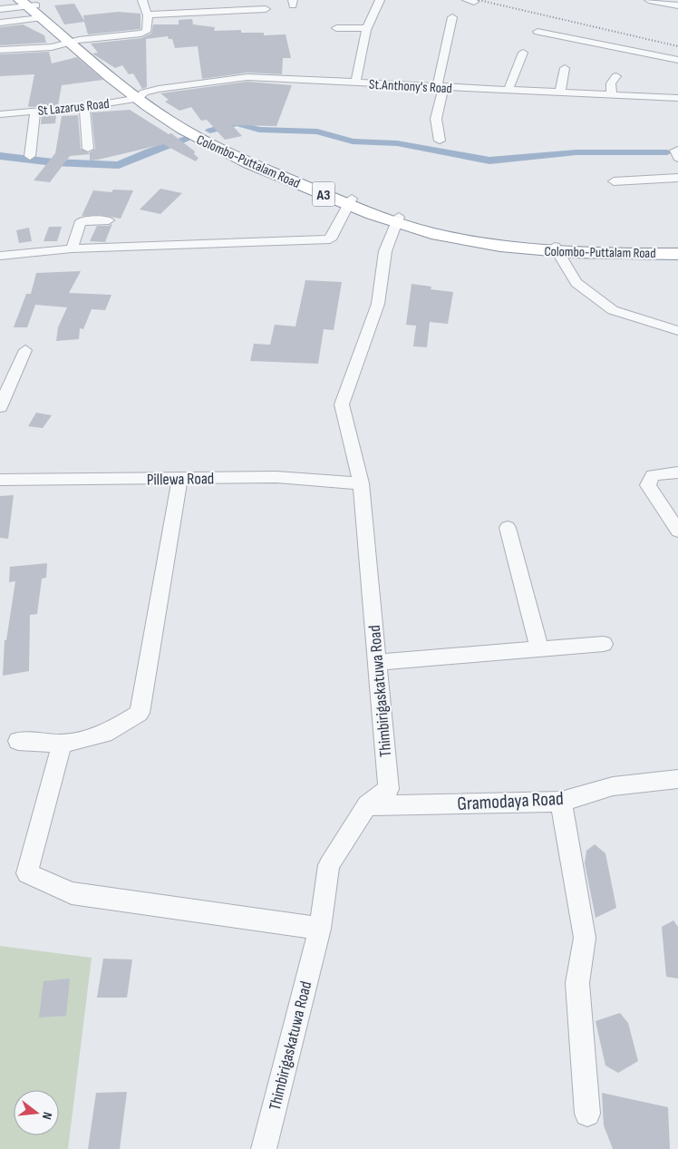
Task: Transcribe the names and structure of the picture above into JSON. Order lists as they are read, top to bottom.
{
  "streets": {
    "highway": ["Colombo-Puttalam Road", "A3"],
    "street": [
      "St.Anthony's Road",
      "St Lazarus Road",
      "Pillewa Road",
      "Thimbirigaskatuwa Road",
      "Gramodaya Road"
    ]
  },
  "crossings": [
    ["St.Anthony's Road", "St Lazarus Road"],
    ["St.Anthony's Road", "Colombo-Puttalam Road"],
    ["St Lazarus Road", "Colombo-Puttalam Road"],
    ["Colombo-Puttalam Road", "Thimbirigaskatuwa Road"],
    ["Pillewa Road", "Thimbirigaskatuwa Road"],
    ["Thimbirigaskatuwa Road", "Gramodaya Road"]
  ],
  "north": "right"
}
